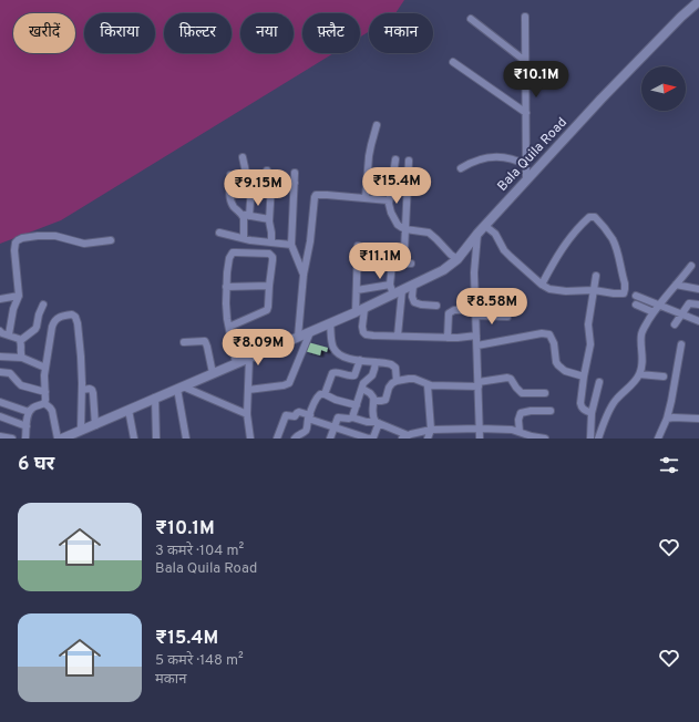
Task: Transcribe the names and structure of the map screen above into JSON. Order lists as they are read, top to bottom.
{
  "streets": {
    "street": ["Bala Quila Road"]
  },
  "north": "right",
  "page": {
    "chip": [
      "खरीदें",
      "किराया",
      "फ़िल्टर",
      "नया",
      "फ़्लैट",
      "मकान"
    ],
    "price": [
      "₹10.1M",
      "₹15.4M",
      "₹9.15M",
      "₹11.1M",
      "₹8.58M",
      "₹8.09M"
    ],
    "heading": "6 घर",
    "list": [
      {
        "name": "₹10.1M",
        "note": "3 कमरे · 104 m² · Bala Quila Road"
      },
      {
        "name": "₹15.4M",
        "note": "5 कमरे · 148 m² · मकान"
      }
    ]
  }
}
